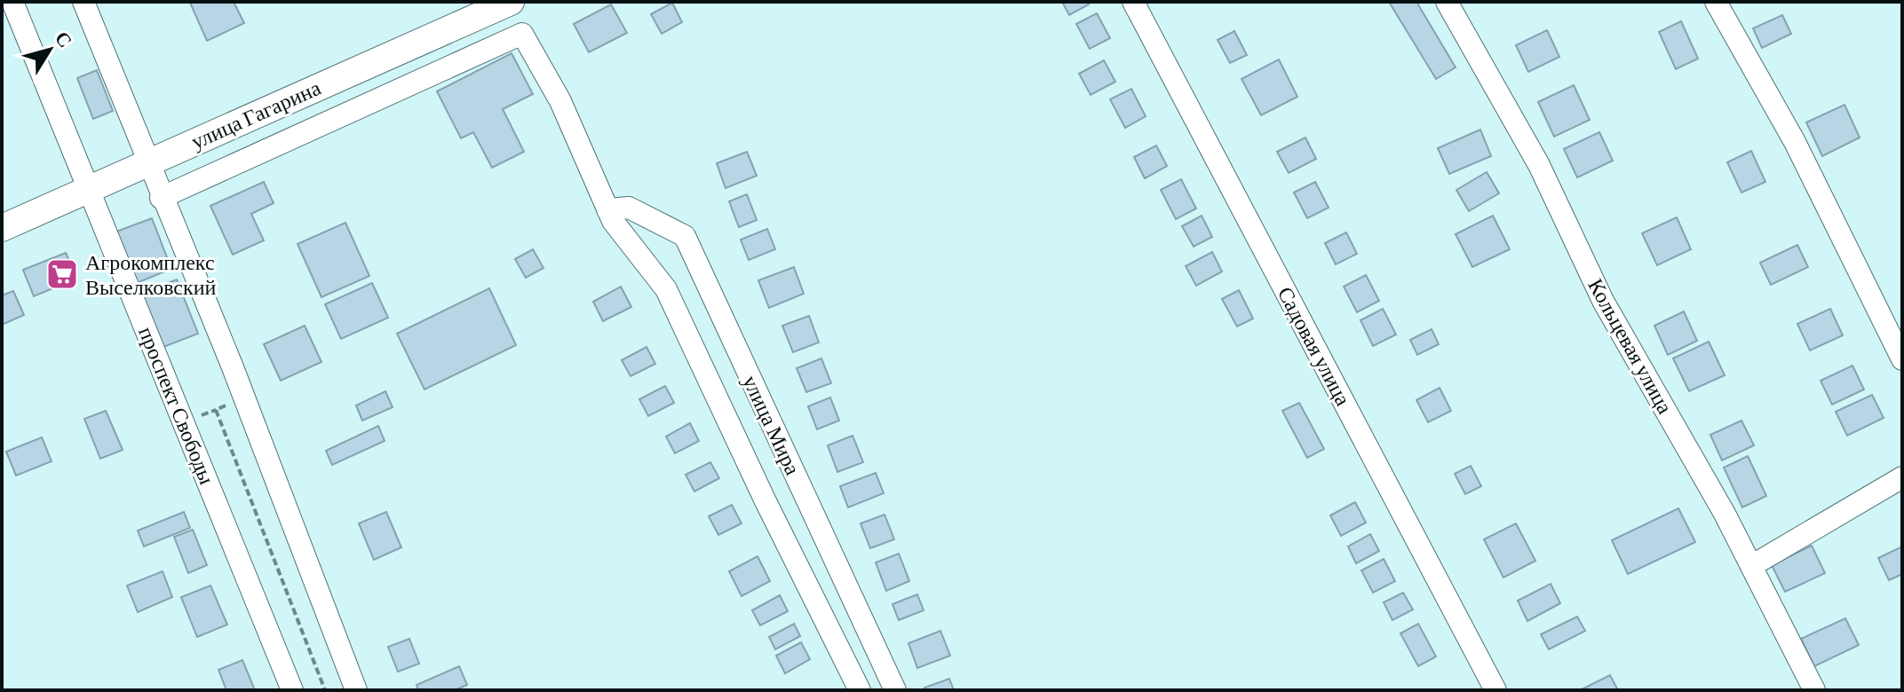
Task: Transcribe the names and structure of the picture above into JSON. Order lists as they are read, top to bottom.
{
  "streets": {
    "main road": ["улица Гагарина"],
    "street": [
      "Садовая улица",
      "Кольцевая улица",
      "проспект Свободы",
      "улица Мира"
    ]
  },
  "crossings": [
    ["улица Гагарина", "проспект Свободы"]
  ],
  "places": {
    "supermarket": ["Агрокомплекс Выселковский"]
  },
  "north": "top right"
}
